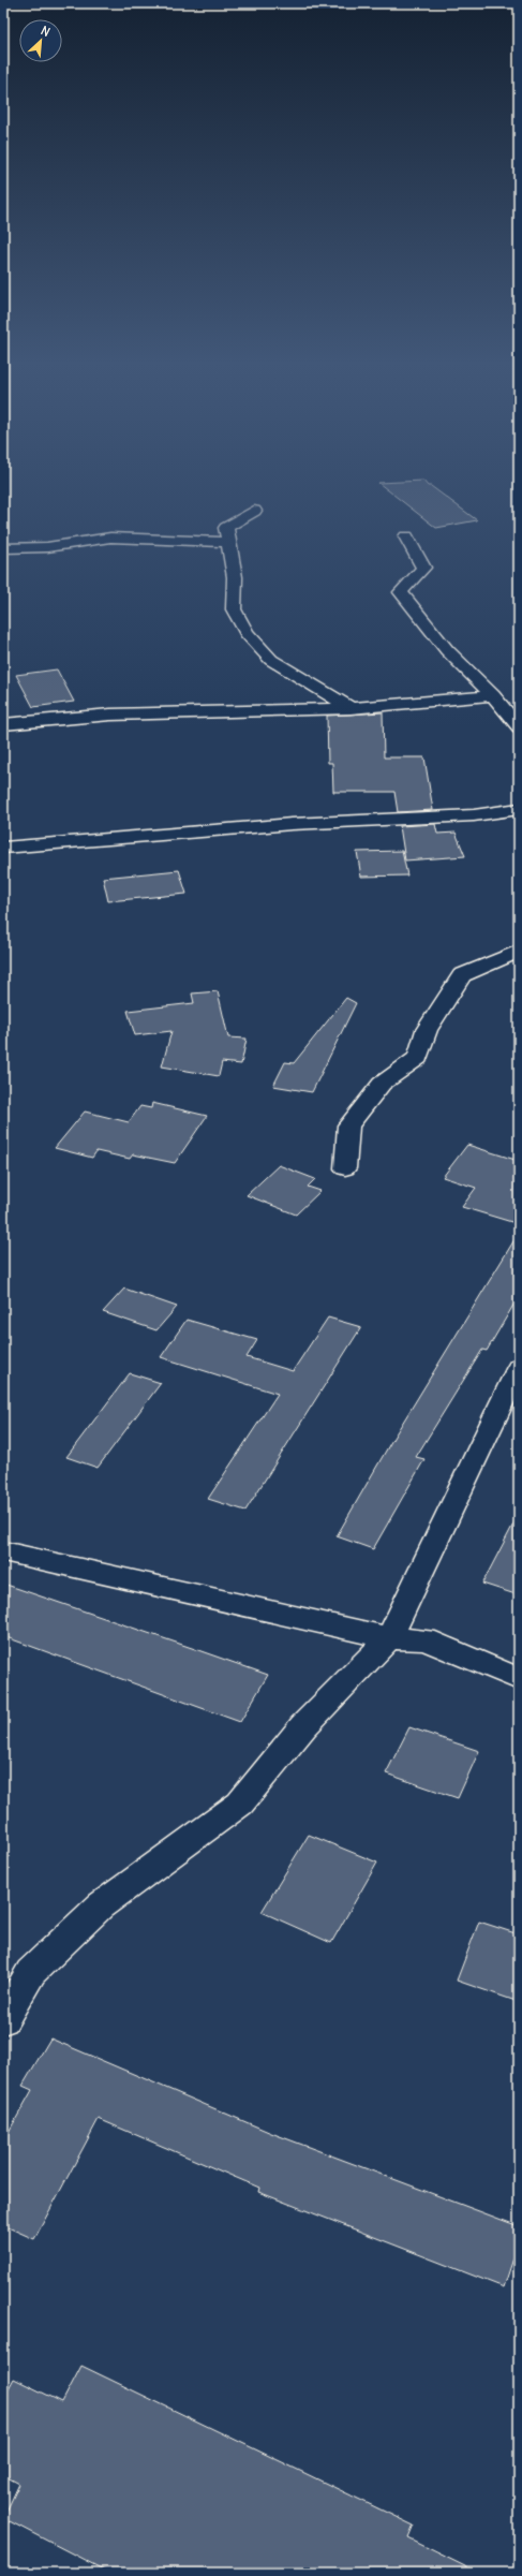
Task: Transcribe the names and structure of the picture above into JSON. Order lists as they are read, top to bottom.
{
  "north": "top right"
}
